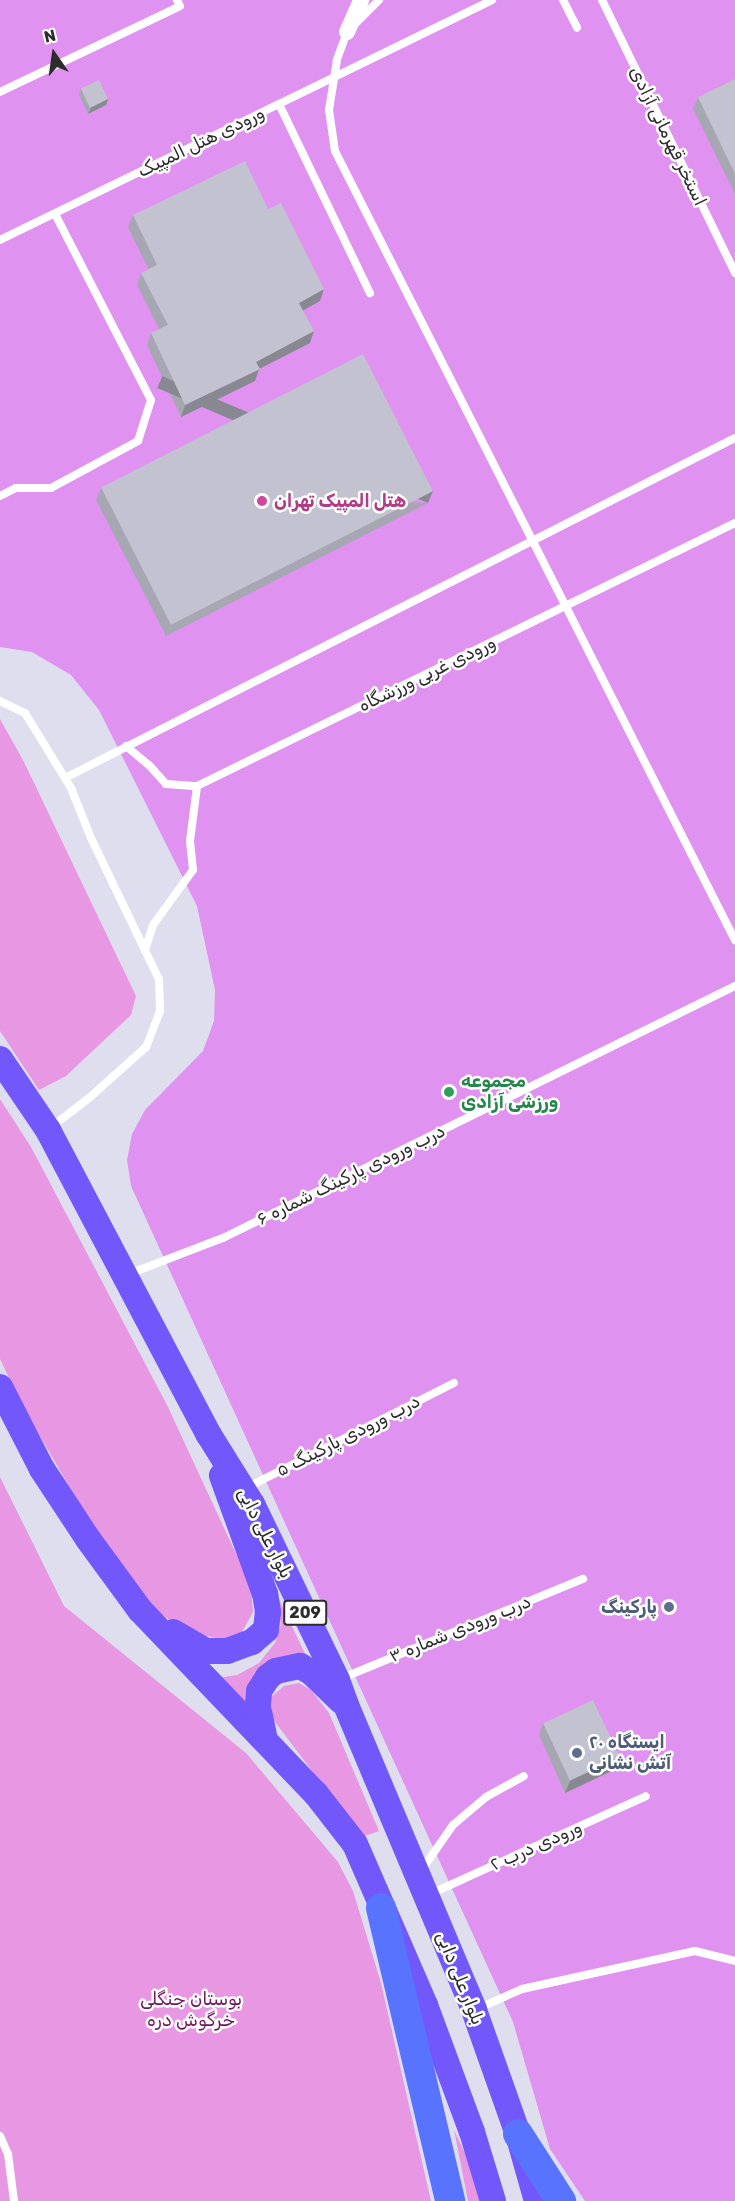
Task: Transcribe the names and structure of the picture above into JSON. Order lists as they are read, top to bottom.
{
  "streets": {
    "main road": ["بلوار علی دایی", "209"],
    "lane": [
      "استخر قهرمانی آزادی",
      "ورودی هتل المپیک",
      "ورودی غربی ورزشگاه",
      "درب ورودی پارکینگ شماره ۶",
      "درب ورودی پارکینگ ۵",
      "درب ورودی شماره ۳",
      "ورودی درب ۲"
    ]
  },
  "crossings": [
    ["درب ورودی پارکینگ شماره ۶", "بلوار علی دایی"],
    ["درب ورودی پارکینگ ۵", "بلوار علی دایی"],
    ["بلوار علی دایی", "درب ورودی شماره ۳"],
    ["بلوار علی دایی", "ورودی درب ۲"]
  ],
  "parks": ["بوستان جنگلی خرگوش دره"],
  "places": [
    "هتل المپیک تهران",
    "مجموعه ورزشی آزادی",
    "پارکینگ",
    "ایستگاه ۲۰ آتش نشانی"
  ],
  "north": "top"
}
